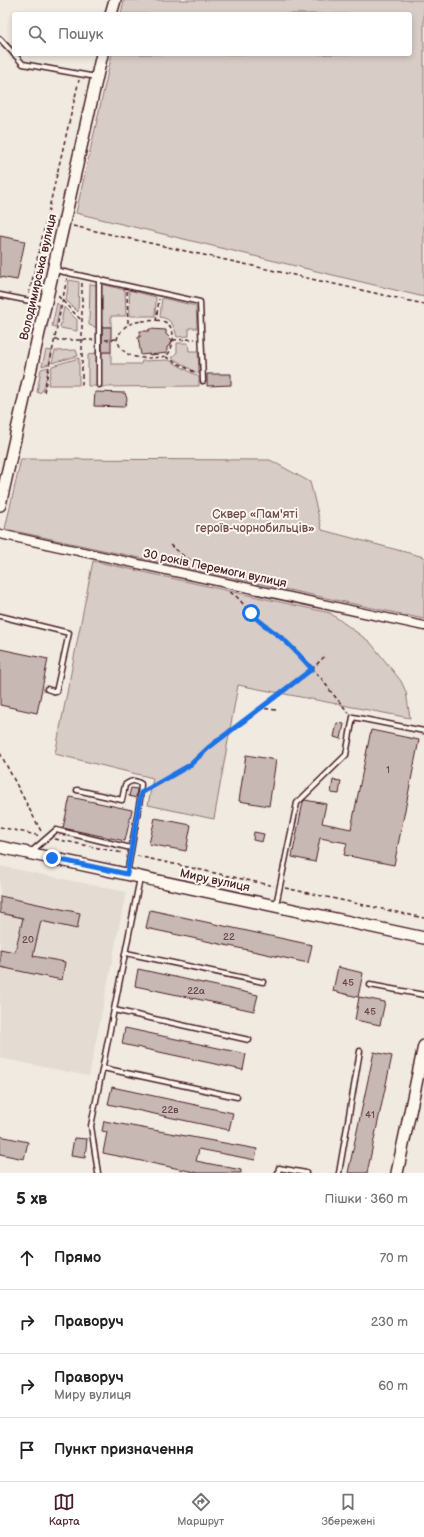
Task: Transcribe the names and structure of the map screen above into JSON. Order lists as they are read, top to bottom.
{
  "streets": {
    "street": ["Володимирська вулиця", "30 років Перемоги вулиця", "Миру вулиця"]
  },
  "parks": ["Сквер «Пам'яті героїв-чорнобильців»"],
  "house_numbers": [
    "1",
    "22",
    "20",
    "45",
    "22а",
    "45",
    "22в",
    "41"
  ],
  "page": {
    "search": "Пошук",
    "heading": ["5 хв", "Пішки · 360 m"],
    "list": [
      ["Прямо", "70 m"],
      ["Праворуч", "230 m"],
      ["Праворуч", "Миру вулиця", "60 m"],
      "Пункт призначення"
    ],
    "nav": ["Карта", "Маршрут", "Збережені"]
  }
}
